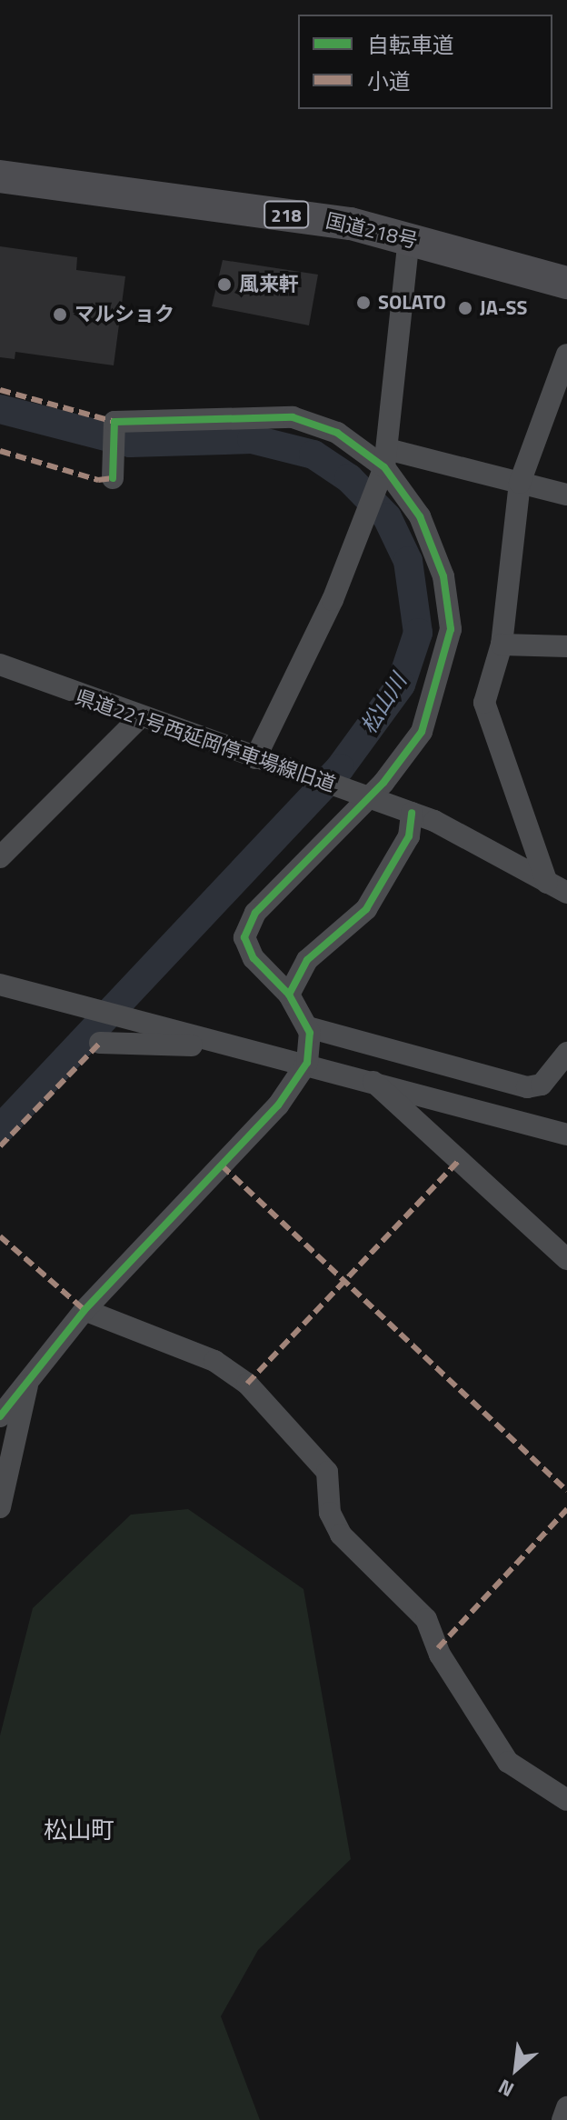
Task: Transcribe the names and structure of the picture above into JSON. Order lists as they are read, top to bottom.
{
  "streets": {
    "highway": ["218", "国道218号"],
    "street": ["県道221号西延岡停車場線旧道"]
  },
  "districts": ["松山町"],
  "water": ["松山川"],
  "places": [
    "風来軒",
    "SOLATO",
    "JA-SS",
    "マルショク"
  ],
  "legend": ["自転車道", "小道"],
  "north": "bottom left"
}
